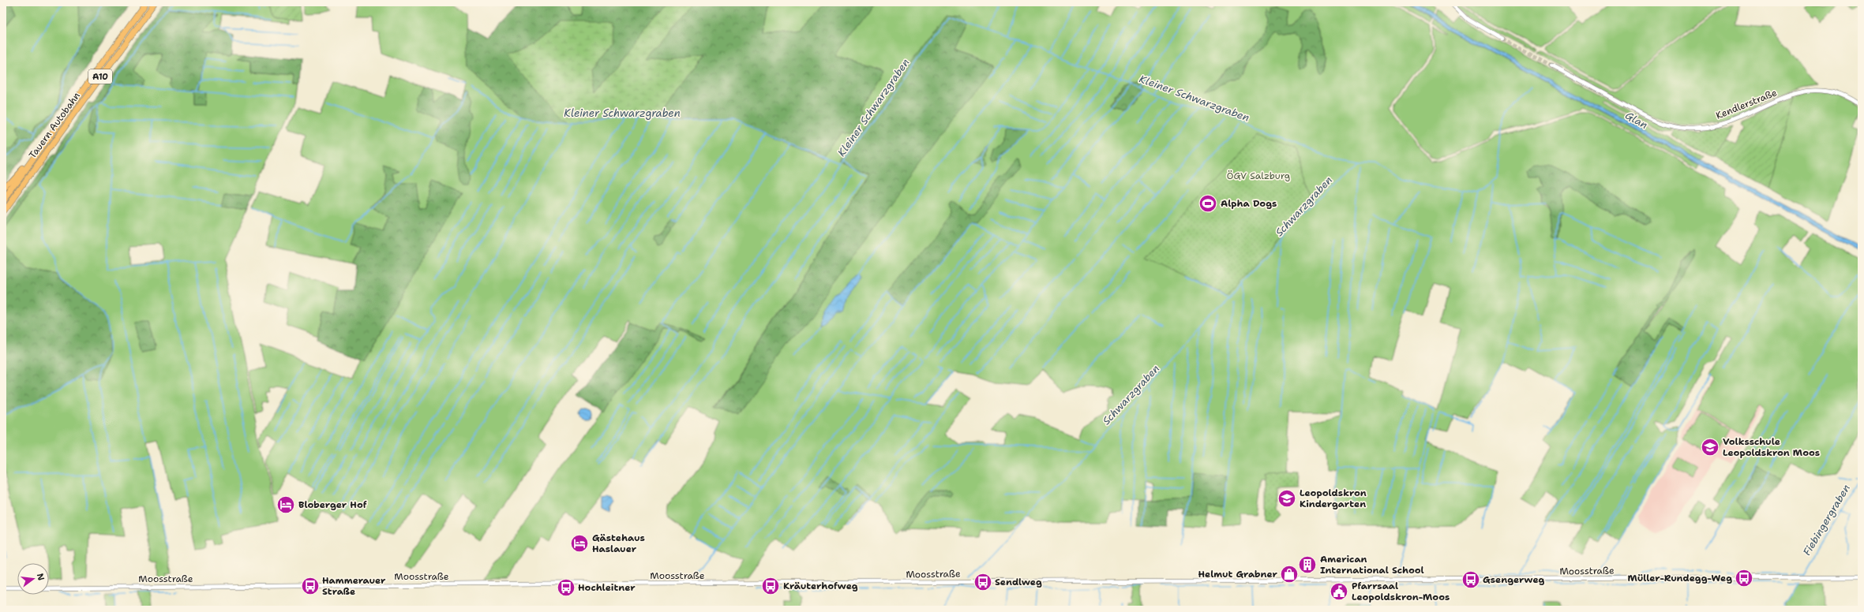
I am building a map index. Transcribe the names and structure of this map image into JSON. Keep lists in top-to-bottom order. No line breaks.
{"streets":{"highway":["A10","Tauern Autobahn"],"street":["Kendlerstraße","Moosstraße"]},"water":["Kleiner Schwarzgraben","Glan","Schwarzgraben","Fiebingergraben"],"parks":["ÖGV Salzburg"],"places":{"sports":["Alpha Dogs"],"school or university":["Volksschule Leopoldskron Moos","Leopoldskron Kindergarten"],"hotel":["Bloberger Hof","Gästehaus Haslauer"],"building":["American International School"],"shop":["Helmut Grabner"],"bus stop":["Müller-Rundegg-Weg","Gsengerweg","Sendlweg","Hammerauer Straße","Kräuterhofweg","Hochleitner"],"public building":["Pfarrsaal Leopoldskron-Moos"]},"north":"right"}
